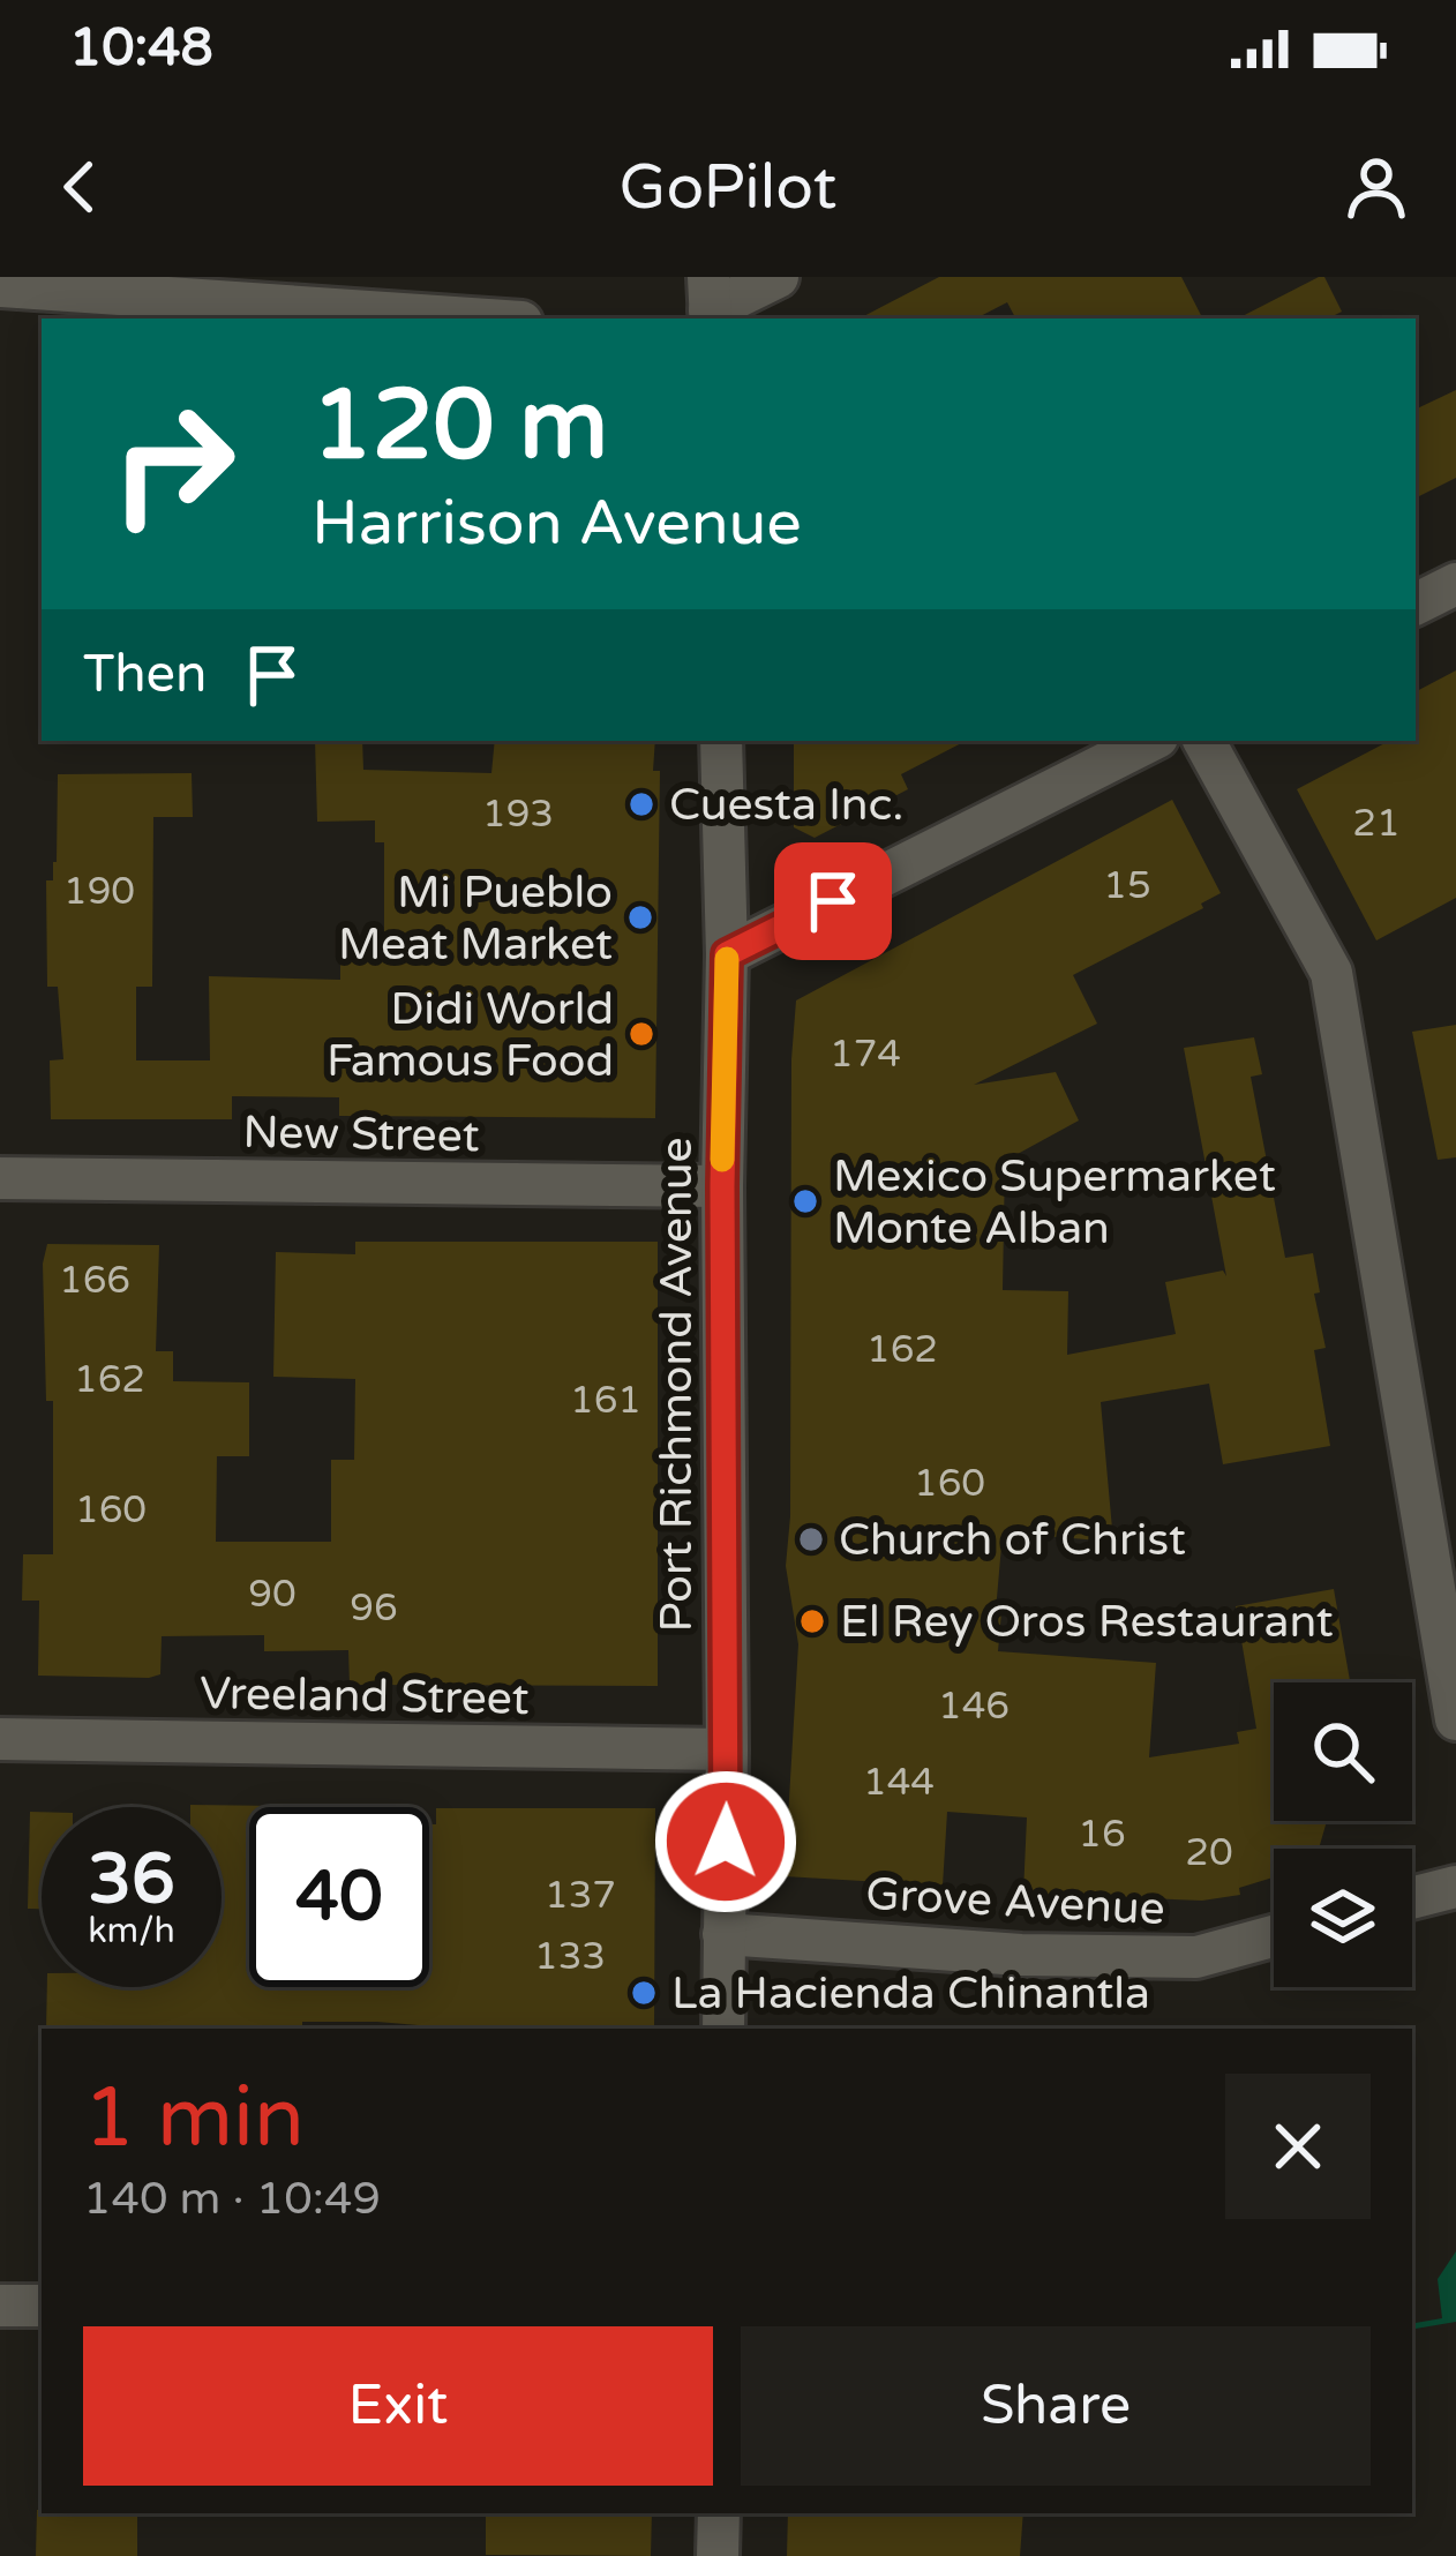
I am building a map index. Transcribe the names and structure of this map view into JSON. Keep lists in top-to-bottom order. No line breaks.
{"streets":{"street":["New Street","Port Richmond Avenue","Vreeland Street","Grove Avenue"]},"crossings":[["New Street","Port Richmond Avenue"],["Port Richmond Avenue","Vreeland Street"],["Port Richmond Avenue","Grove Avenue"]],"places":["Cuesta Inc.","Mi Pueblo Meat Market","Didi World Famous Food","Mexico Supermarket Monte Alban","Church of Christ","El Rey Oros Restaurant","La Hacienda Chinantla"],"house_numbers":["193","21","15","190","174","166","162","162","161","160","160","90","96","146","144","16","20","137","133"],"page":{"status":"10:48","header":"GoPilot","turn":["120 m","Harrison Avenue"],"then":"Then","speed":"36 km/h","limit":"40","heading":["1 min","140 m · 10:49"],"buttons":["Exit","Share"]}}
